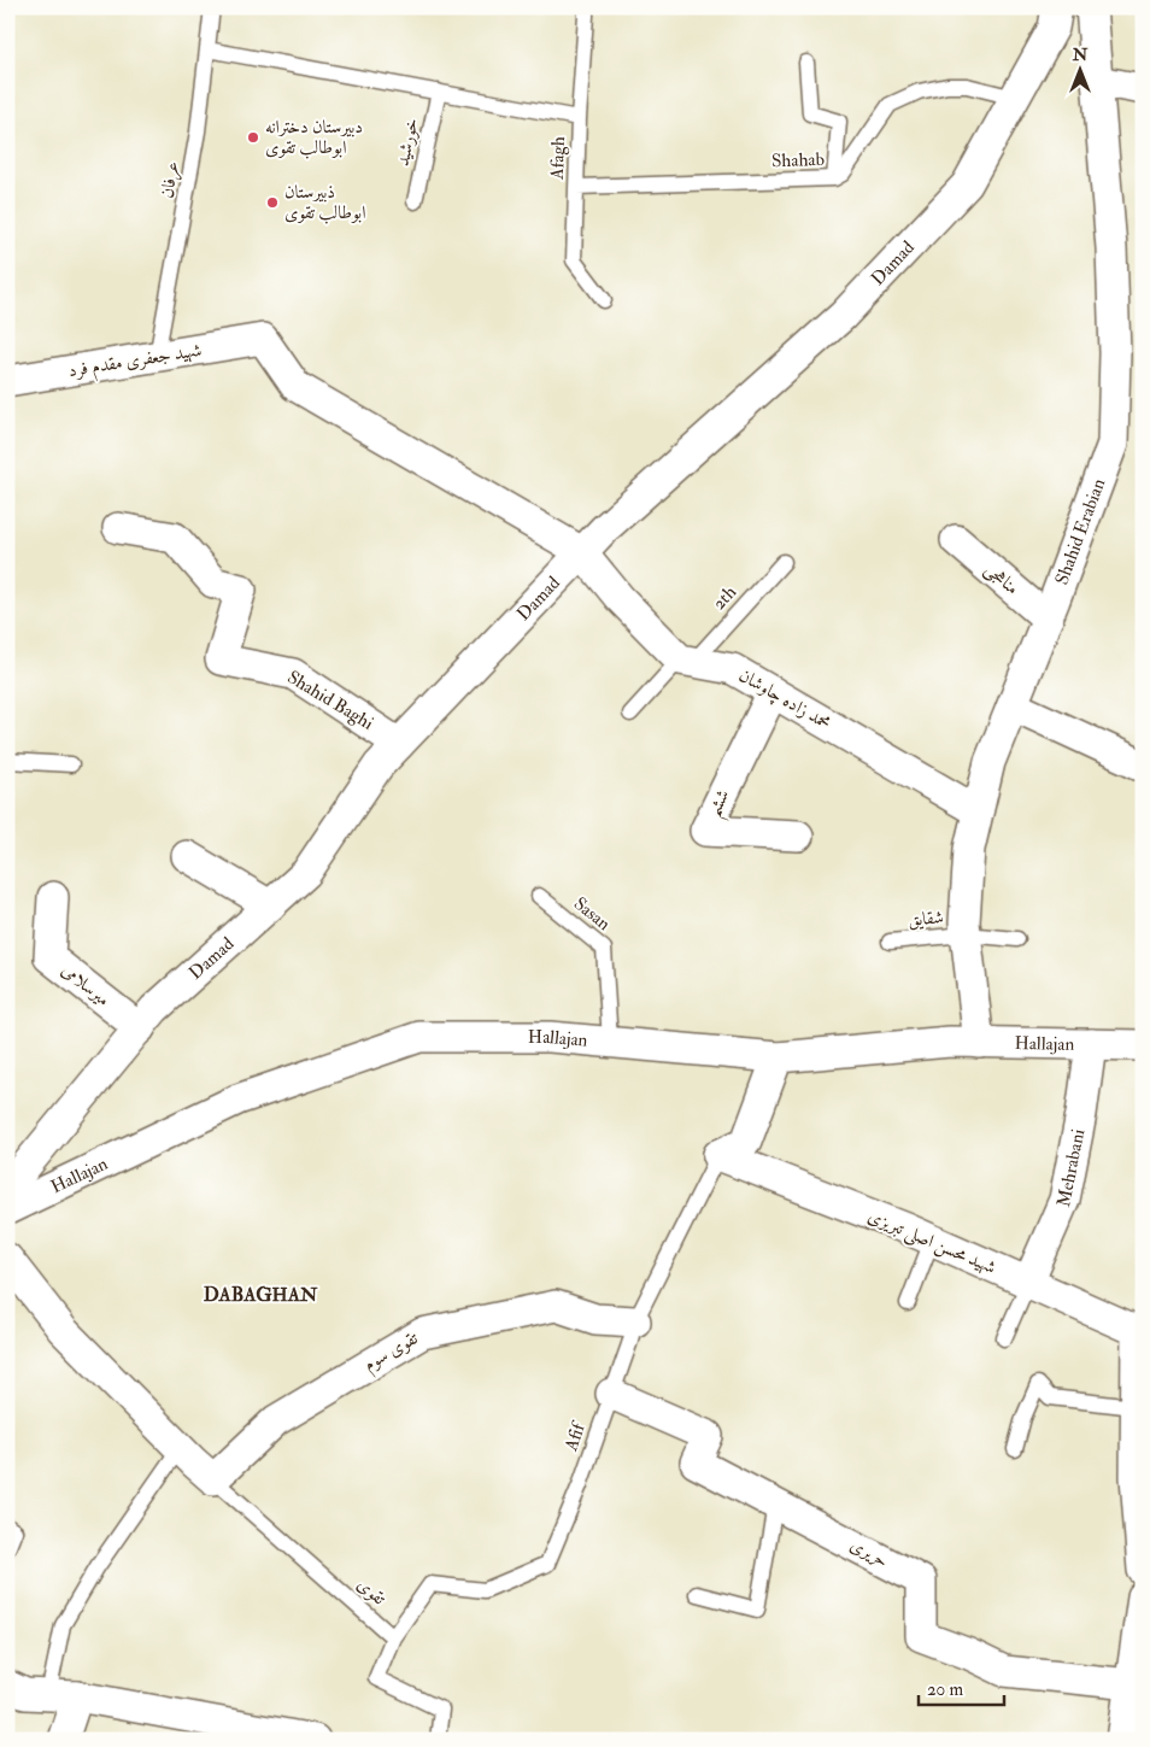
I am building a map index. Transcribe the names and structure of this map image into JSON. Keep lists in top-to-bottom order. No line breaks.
{"streets":{"street":["Damad","شهید جعفری مقدم فرد","Shahid Erabian","مناهجی","محمد زاده چاوشان","Shahid Baghi","ششم","میرسلامی","Hallajan","Mehrabani","شهید محسن اصلی تبریزی","تقوی سوم","حریری"],"lane":["خورشید","Afagh","Shahab","عرفان","2th","Sasan","شقایق","Afif","تقوی"]},"crossings":[["Afagh","Shahab"],["Shahab","Damad"],["عرفان","شهید جعفری مقدم فرد"],["Damad","شهید جعفری مقدم فرد"],["Damad","Shahid Baghi"],["Damad","میرسلامی"],["Shahid Erabian","مناهجی"],["Shahid Erabian","محمد زاده چاوشان"],["Shahid Erabian","شقایق"],["Shahid Erabian","Hallajan"],["2th","محمد زاده چاوشان"],["محمد زاده چاوشان","ششم"],["Sasan","Hallajan"],["Hallajan","Mehrabani"],["Mehrabani","شهید محسن اصلی تبریزی"],["شهید محسن اصلی تبریزی","Afif"],["تقوی سوم","Afif"],["تقوی سوم","تقوی"],["Afif","حریری"],["Afif","تقوی"]],"districts":["DABAGHAN"],"places":["دبیرستان دخترانه ابوطالب تقوی","ذبیرستان ابوطالب تقوی"],"scale_bar":"20 m","north":"top"}
